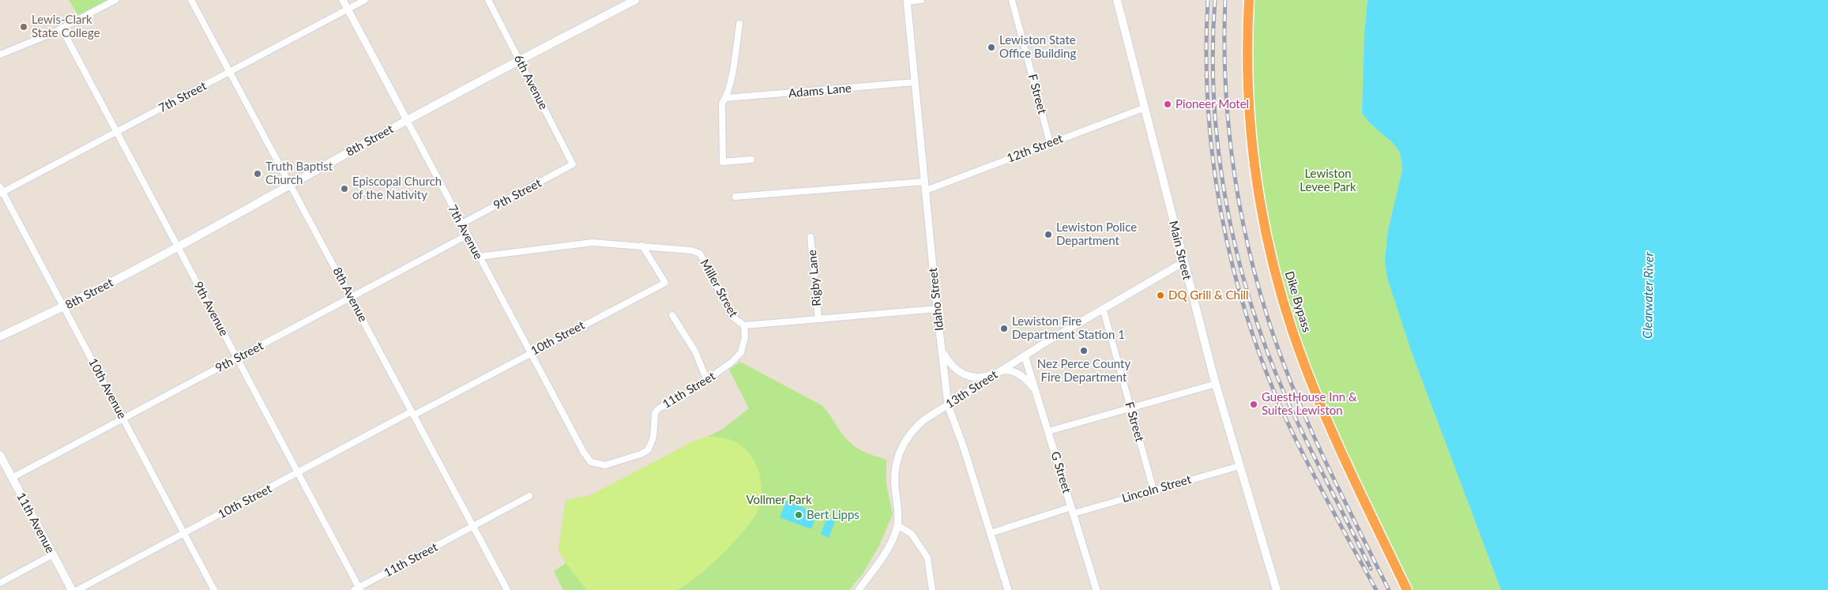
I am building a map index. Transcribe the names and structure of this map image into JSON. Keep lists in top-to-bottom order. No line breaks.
{"streets":{"highway":["Dike Bypass"],"main road":["8th Street","Main Street","11th Avenue"],"street":["6th Avenue","Adams Lane","F Street","7th Street","12th Street","9th Street","7th Avenue","Rigby Lane","Miller Street","8th Avenue","Idaho Street","9th Avenue","10th Street","10th Avenue","13th Street","11th Street","G Street","Lincoln Street"]},"crossings":[["6th Avenue","8th Street"],["6th Avenue","9th Street"],["Adams Lane","Idaho Street"],["F Street","12th Street"],["F Street","13th Street"],["F Street","Lincoln Street"],["7th Street","7th Avenue"],["7th Street","8th Avenue"],["7th Street","9th Avenue"],["7th Street","10th Avenue"],["8th Street","7th Avenue"],["8th Street","8th Avenue"],["8th Street","9th Avenue"],["8th Street","10th Avenue"],["12th Street","Main Street"],["12th Street","Idaho Street"],["9th Street","7th Avenue"],["9th Street","8th Avenue"],["9th Street","9th Avenue"],["9th Street","10th Avenue"],["9th Street","11th Avenue"],["7th Avenue","Miller Street"],["7th Avenue","10th Street"],["7th Avenue","11th Street"],["Main Street","13th Street"],["Main Street","Lincoln Street"],["Rigby Lane","Miller Street"],["Miller Street","Idaho Street"],["Miller Street","10th Street"],["Miller Street","11th Street"],["8th Avenue","10th Street"],["8th Avenue","11th Street"],["Idaho Street","13th Street"],["Idaho Street","Lincoln Street"],["9th Avenue","10th Street"],["9th Avenue","11th Street"],["10th Street","10th Avenue"],["13th Street","G Street"],["G Street","Lincoln Street"]],"water":["Clearwater River"],"parks":["Lewiston Levee Park","Vollmer Park"],"places":["Lewis-Clark State College","Lewiston State Office Building","Pioneer Motel","Truth Baptist Church","Episcopal Church of the Nativity","Lewiston Police Department","DQ Grill & Chill","Lewiston Fire Department Station 1","Nez Perce County Fire Department","GuestHouse Inn & Suites Lewiston","Bert Lipps"]}
